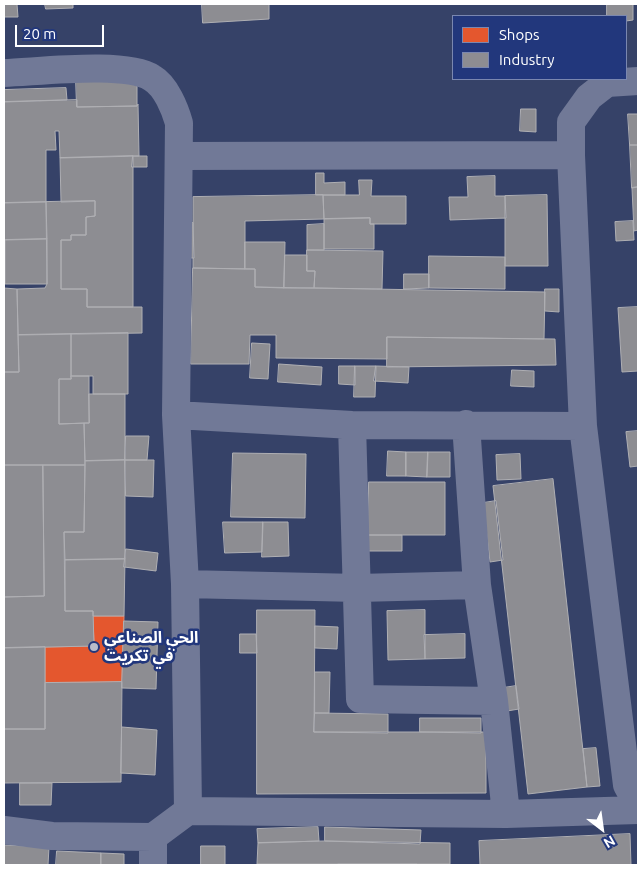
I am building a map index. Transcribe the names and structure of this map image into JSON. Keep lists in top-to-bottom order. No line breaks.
{"places":["الحي الصناعي في تكريت"],"legend":["Shops","Industry"],"scale_bar":"20 m","north":"bottom right"}
